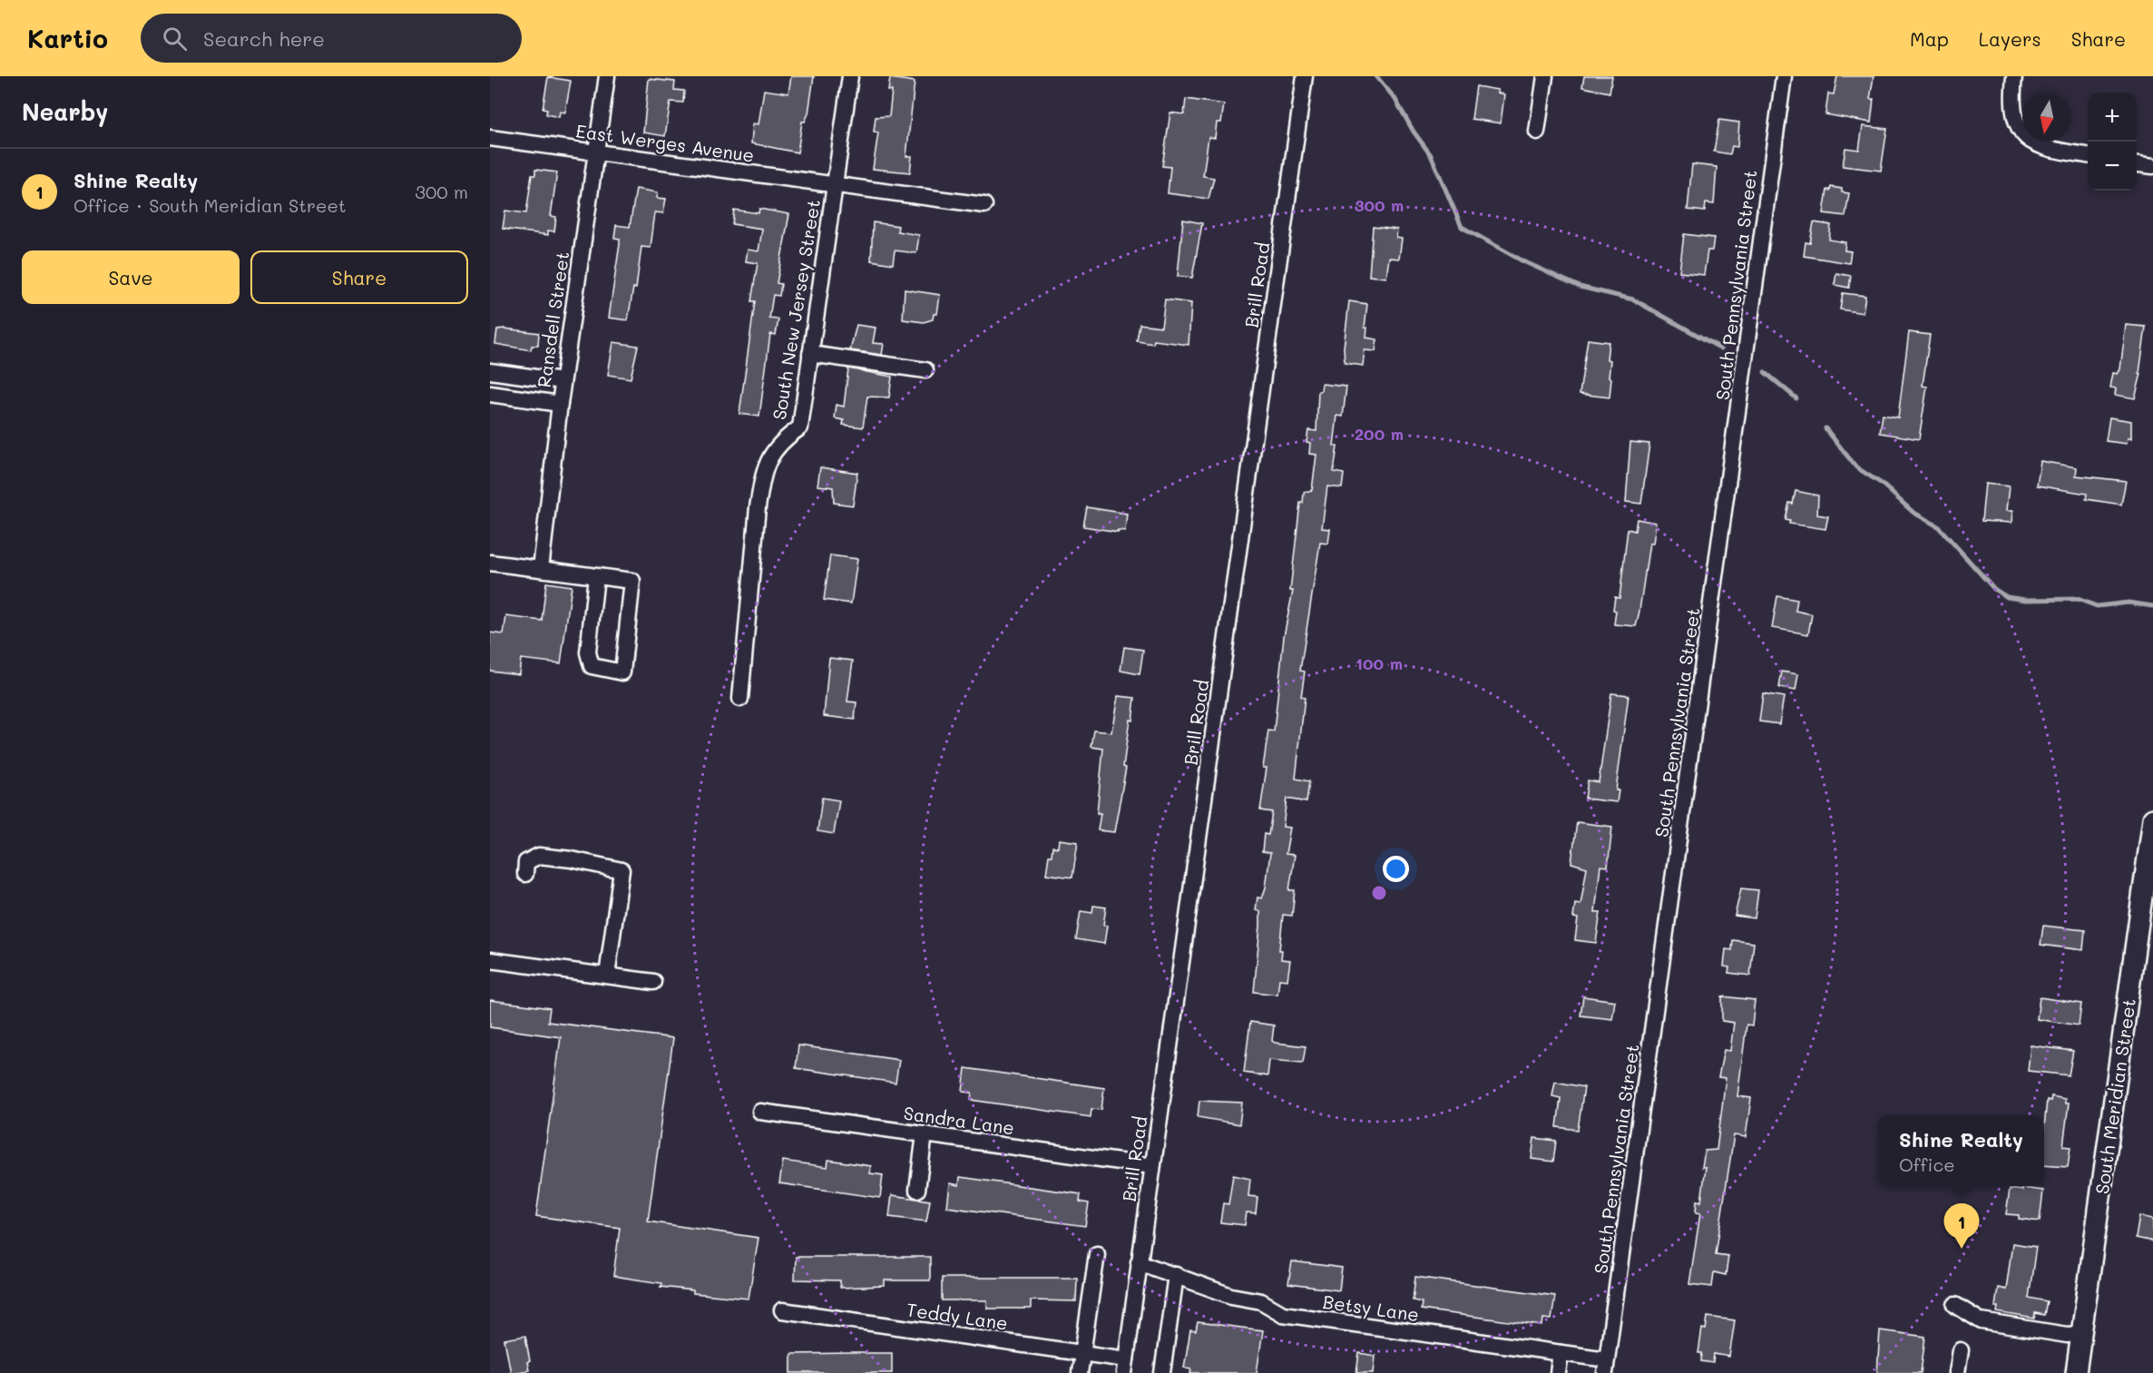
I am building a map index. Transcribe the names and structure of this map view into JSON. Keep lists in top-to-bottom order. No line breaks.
{"streets":{"main road":["South Meridian Street"],"street":["East Werges Avenue","Brill Road","South Pennsylvania Street","South New Jersey Street","Ransdell Street","Sandra Lane","Betsy Lane","Teddy Lane"]},"crossings":[["East Werges Avenue","South New Jersey Street"],["East Werges Avenue","Ransdell Street"],["Brill Road","Sandra Lane"],["Brill Road","Betsy Lane"],["Brill Road","Teddy Lane"],["South Pennsylvania Street","Betsy Lane"]],"north":"bottom","page":{"header":"Kartio","search":"Search here","nav":["Map","Layers","Share"],"heading":"Nearby","map_buttons":["+","−"],"list":[{"mark":"1","name":"Shine Realty","note":"Office · South Meridian Street","value":"300 m"}],"buttons":["Save","Share"],"popup":["Shine Realty","Office"],"pins":"1"},"rings":["300 m","200 m","100 m"]}
